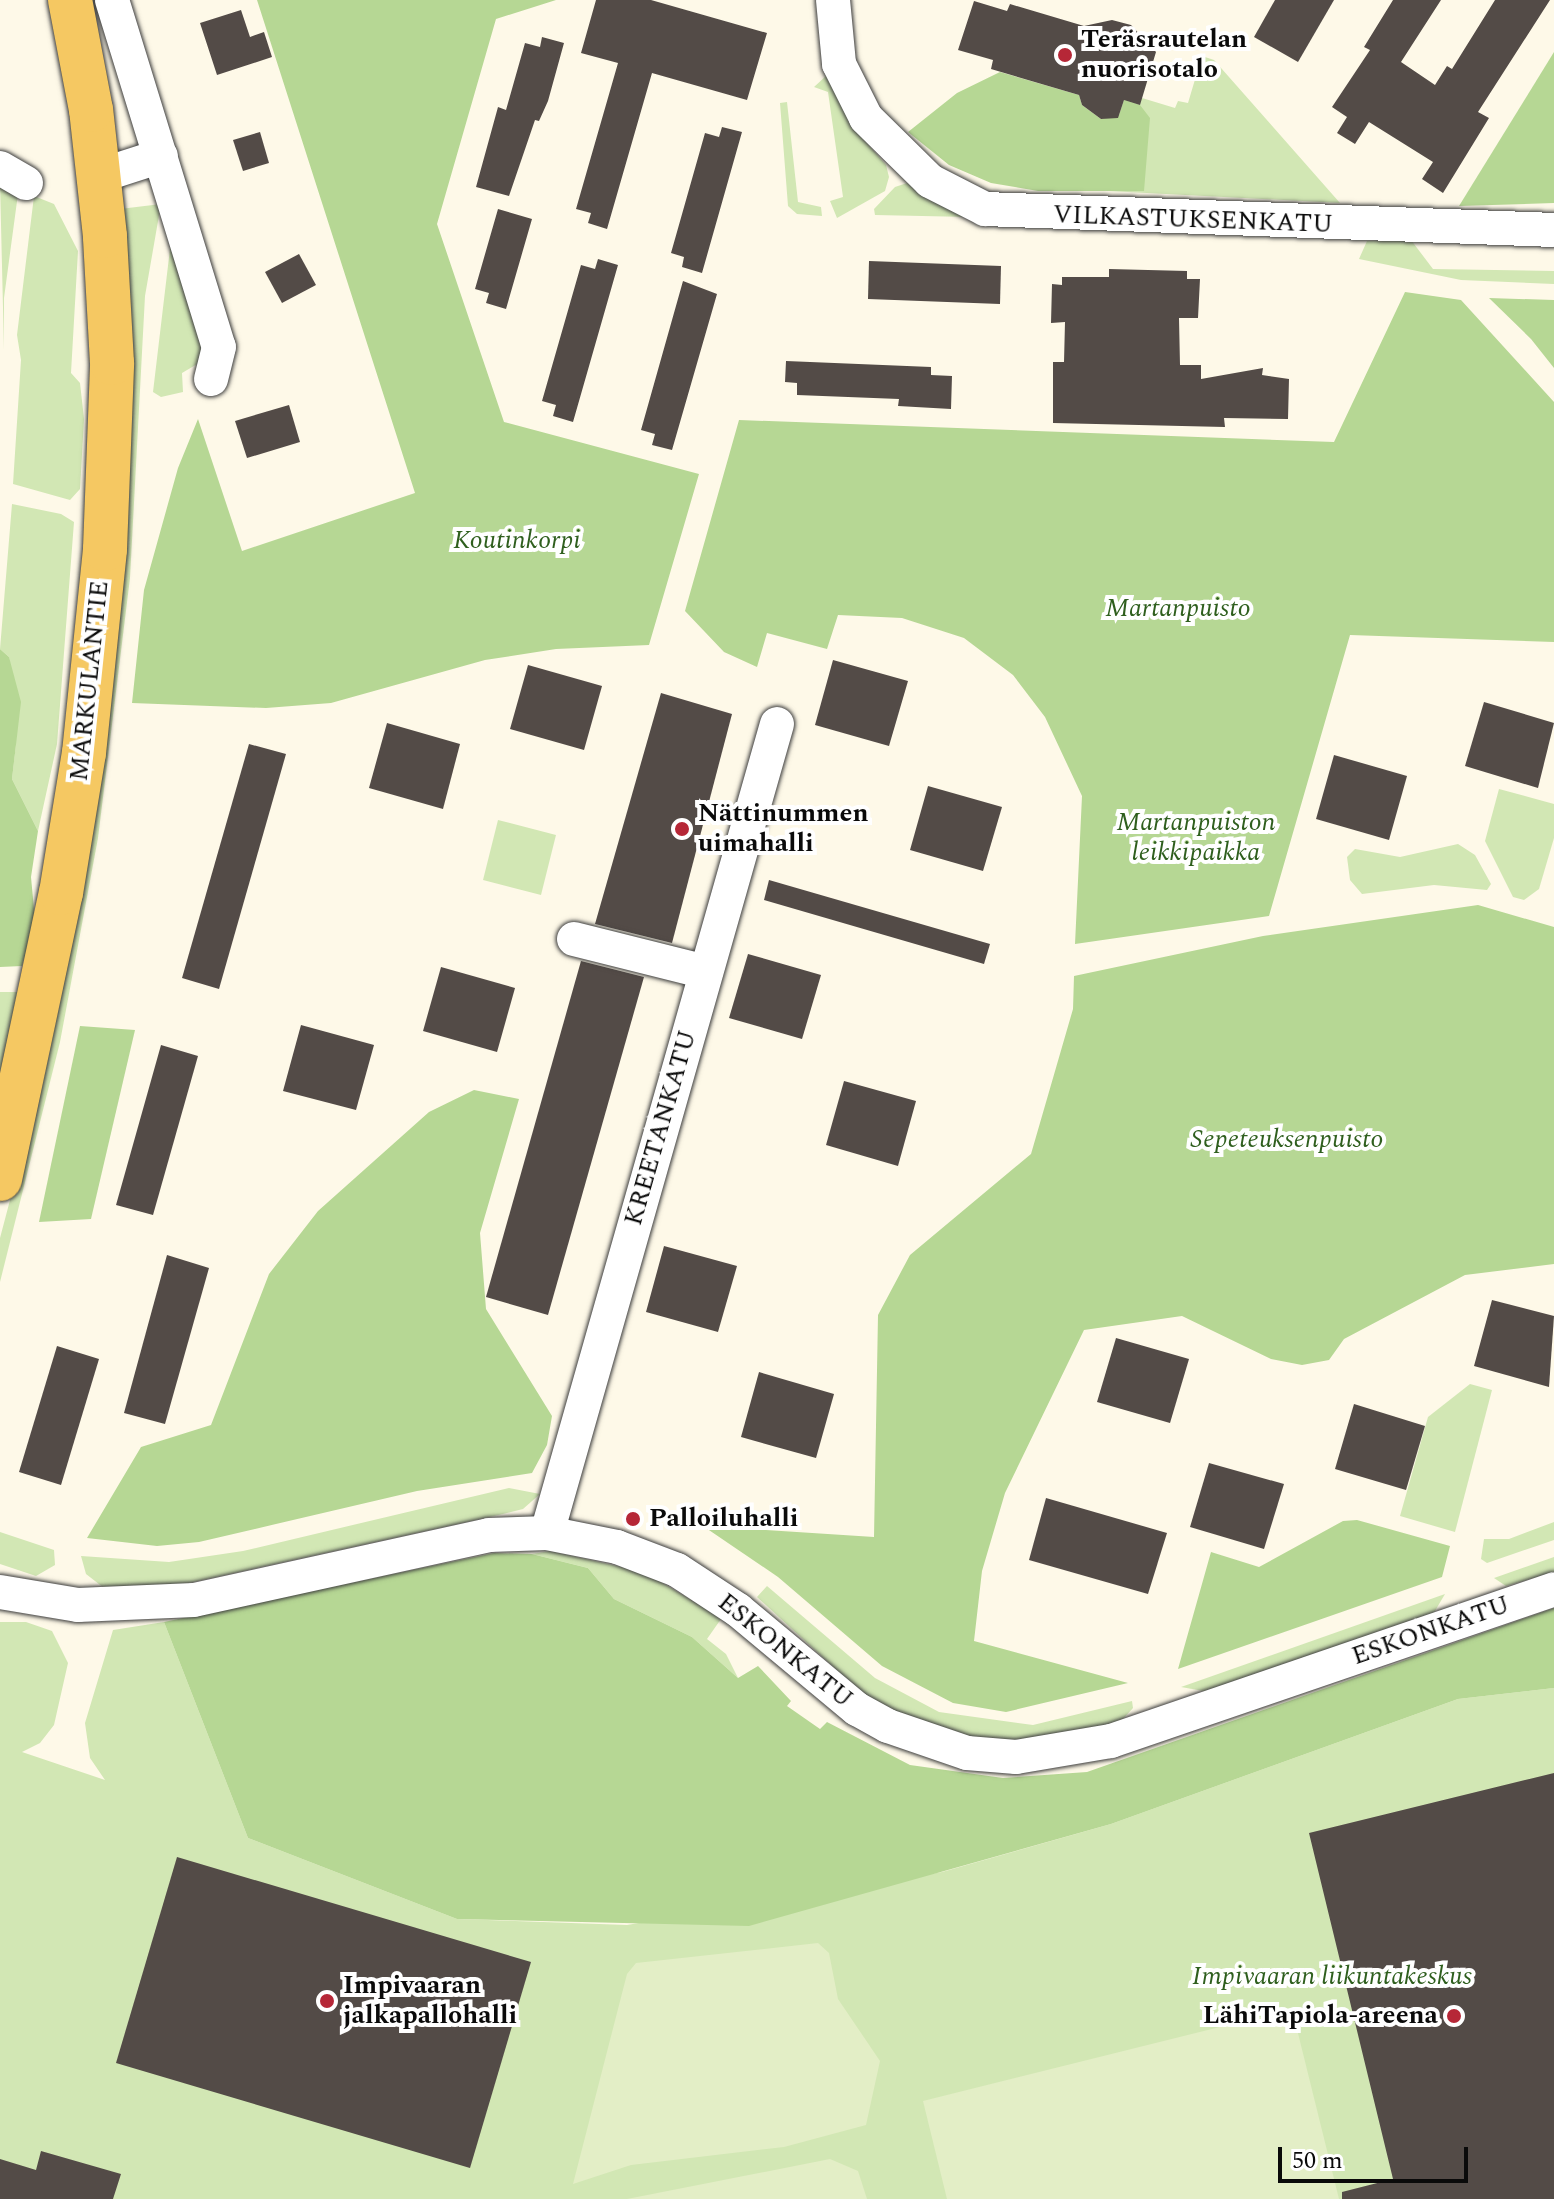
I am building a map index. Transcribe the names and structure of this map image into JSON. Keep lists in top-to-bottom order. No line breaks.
{"streets":{"main road":["MARKULANTIE"],"street":["VILKASTUKSENKATU","KREETANKATU","ESKONKATU"]},"crossings":[["KREETANKATU","ESKONKATU"]],"parks":["Koutinkorpi","Martanpuisto","Martanpuiston leikkipaikka","Sepeteuksenpuisto","Impivaaran liikuntakeskus"],"places":["Teräsrautelan nuorisotalo","Nättinummen uimahalli","Palloiluhalli","Impivaaran jalkapallohalli","LähiTapiola-areena"],"scale_bar":"50 m"}
